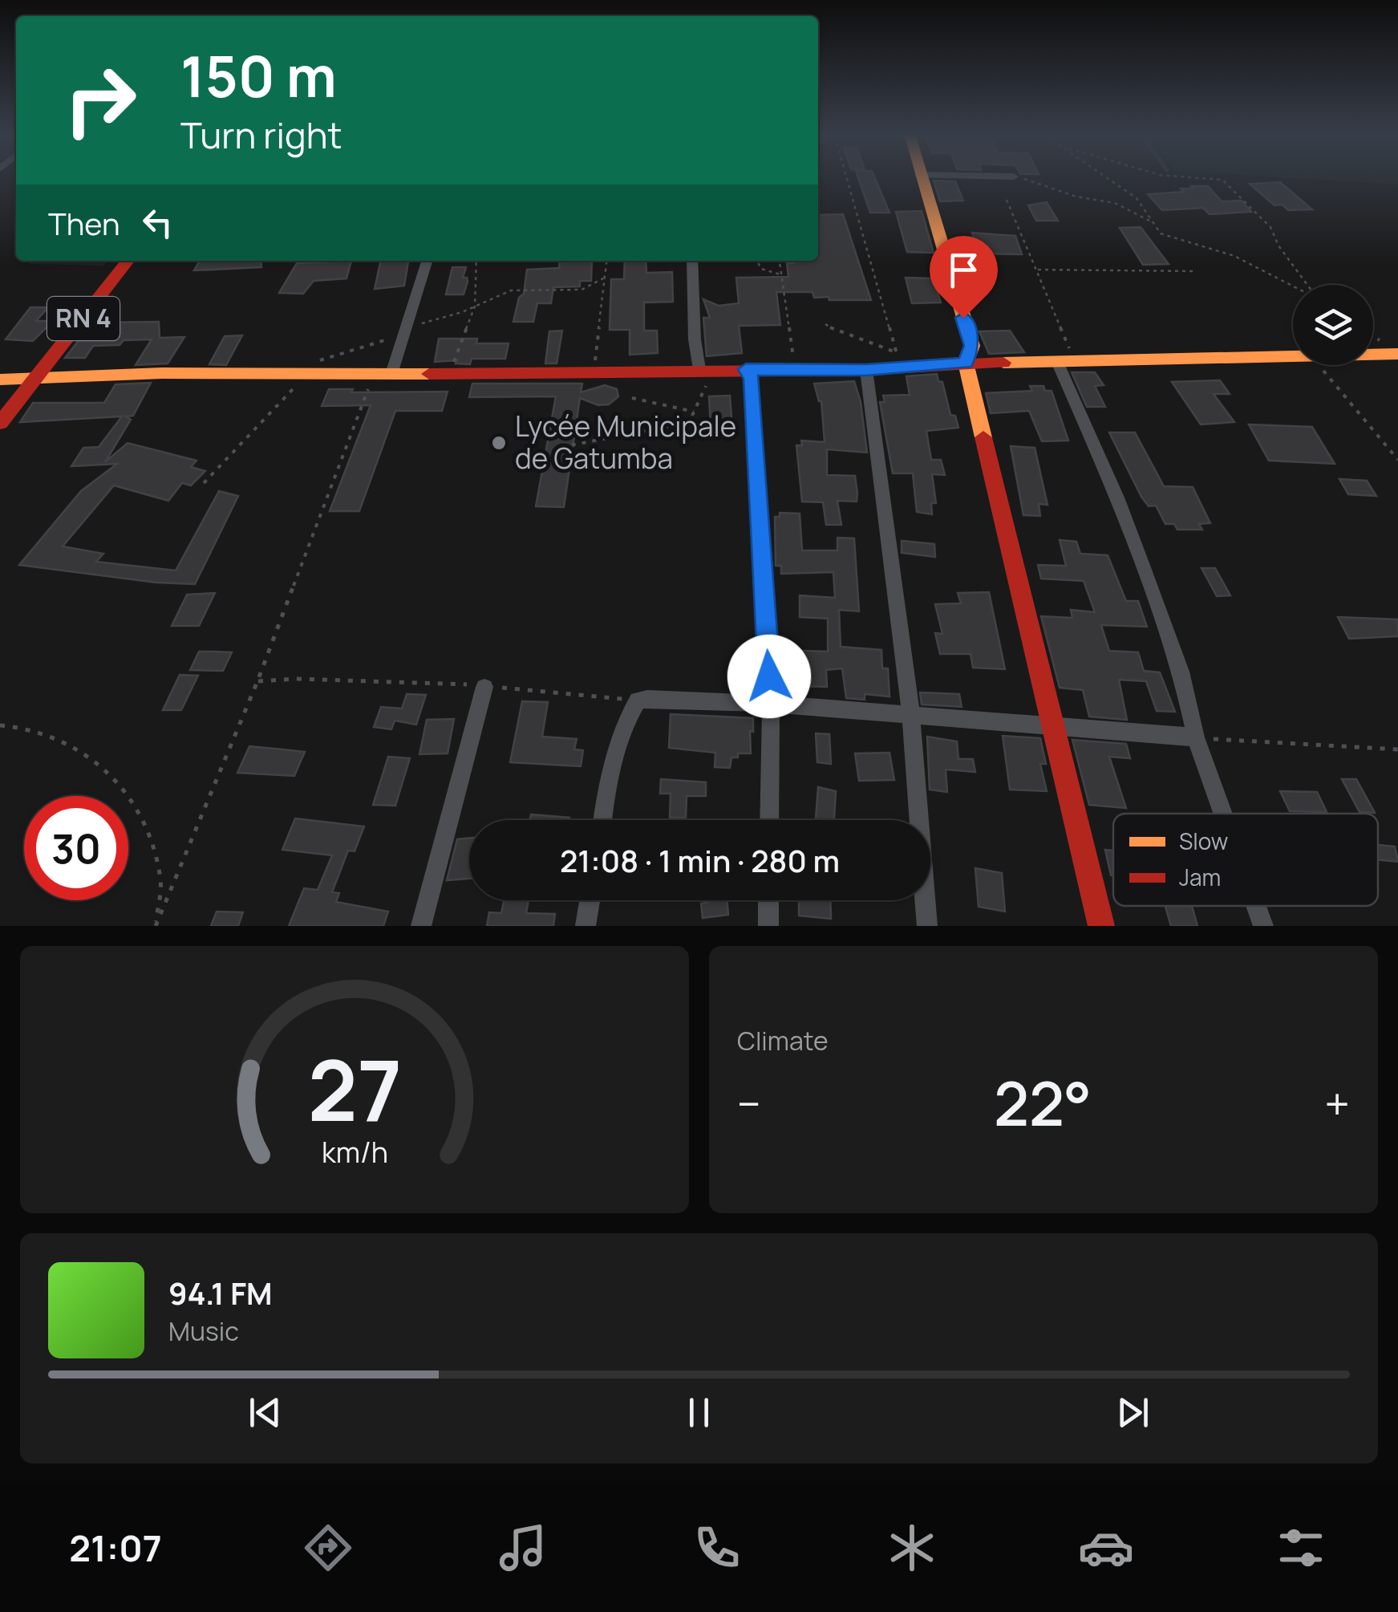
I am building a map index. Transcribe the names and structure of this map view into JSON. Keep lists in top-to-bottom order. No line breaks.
{"streets":{"street":["RN 4"]},"places":["Lycée Municipale de Gatumba"],"legend":["Slow","Jam"],"page":{"turn":["150 m","Turn right"],"then":"Then","limit":"30","trip":"21:08 · 1 min · 280 m","tile":"Climate","heat":["−","22°","+"],"song":["94.1 FM","Music"],"tabs":"21:07","gauge":["27","km/h"]}}
